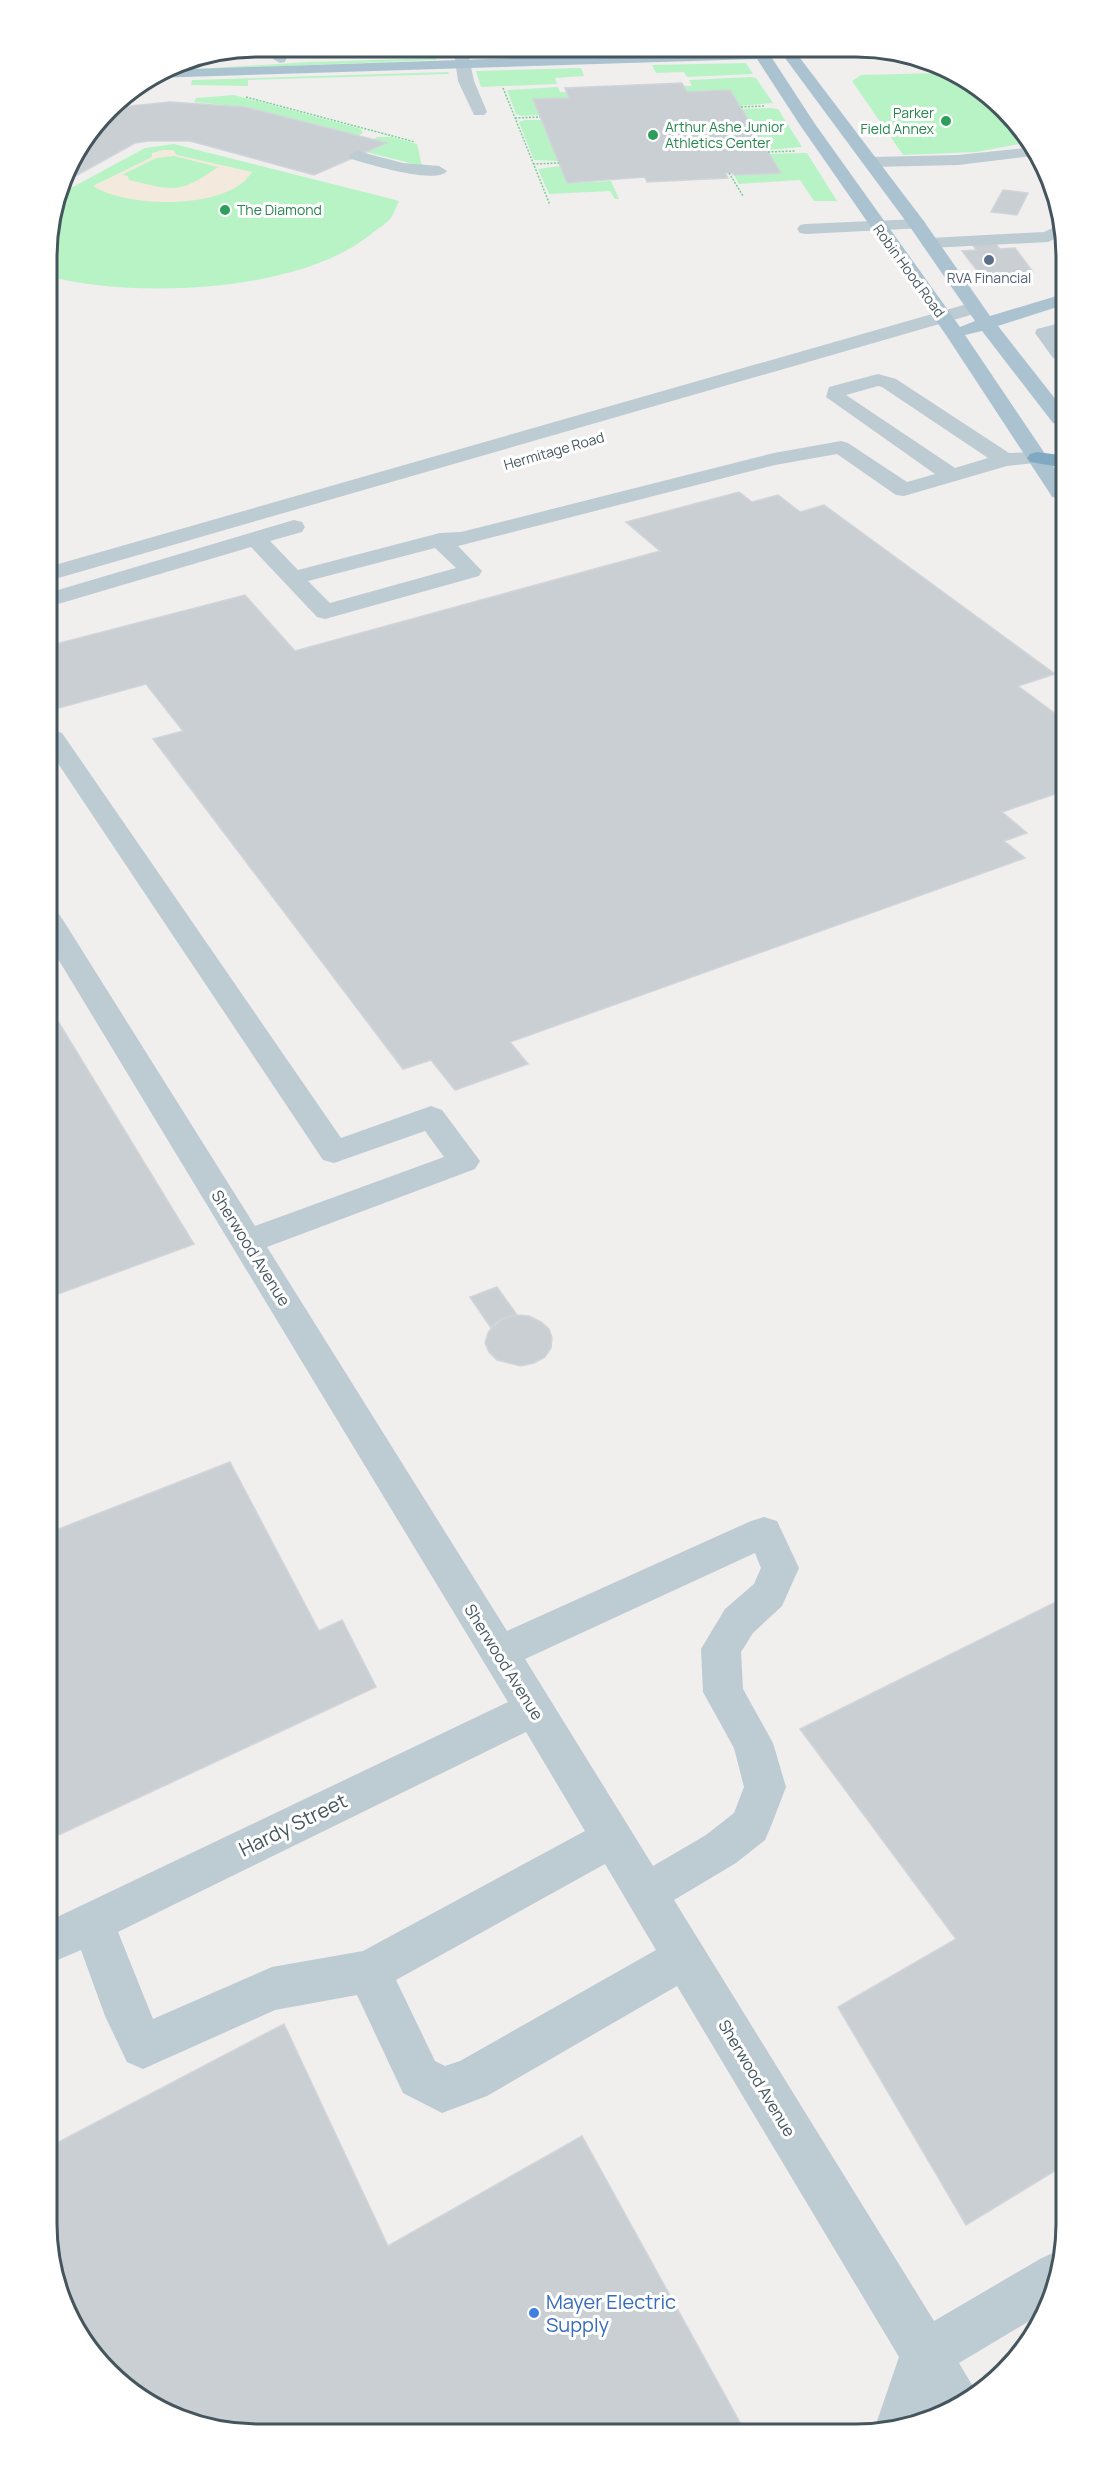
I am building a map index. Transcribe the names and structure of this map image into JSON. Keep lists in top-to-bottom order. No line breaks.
{"streets":{"main road":["Robin Hood Road","Hermitage Road"],"street":["Sherwood Avenue","Hardy Street"]},"crossings":[["Robin Hood Road","Hermitage Road"],["Sherwood Avenue","Hardy Street"]],"places":["Parker Field Annex","Arthur Ashe Junior Athletics Center","The Diamond","RVA Financial","Mayer Electric Supply"]}
